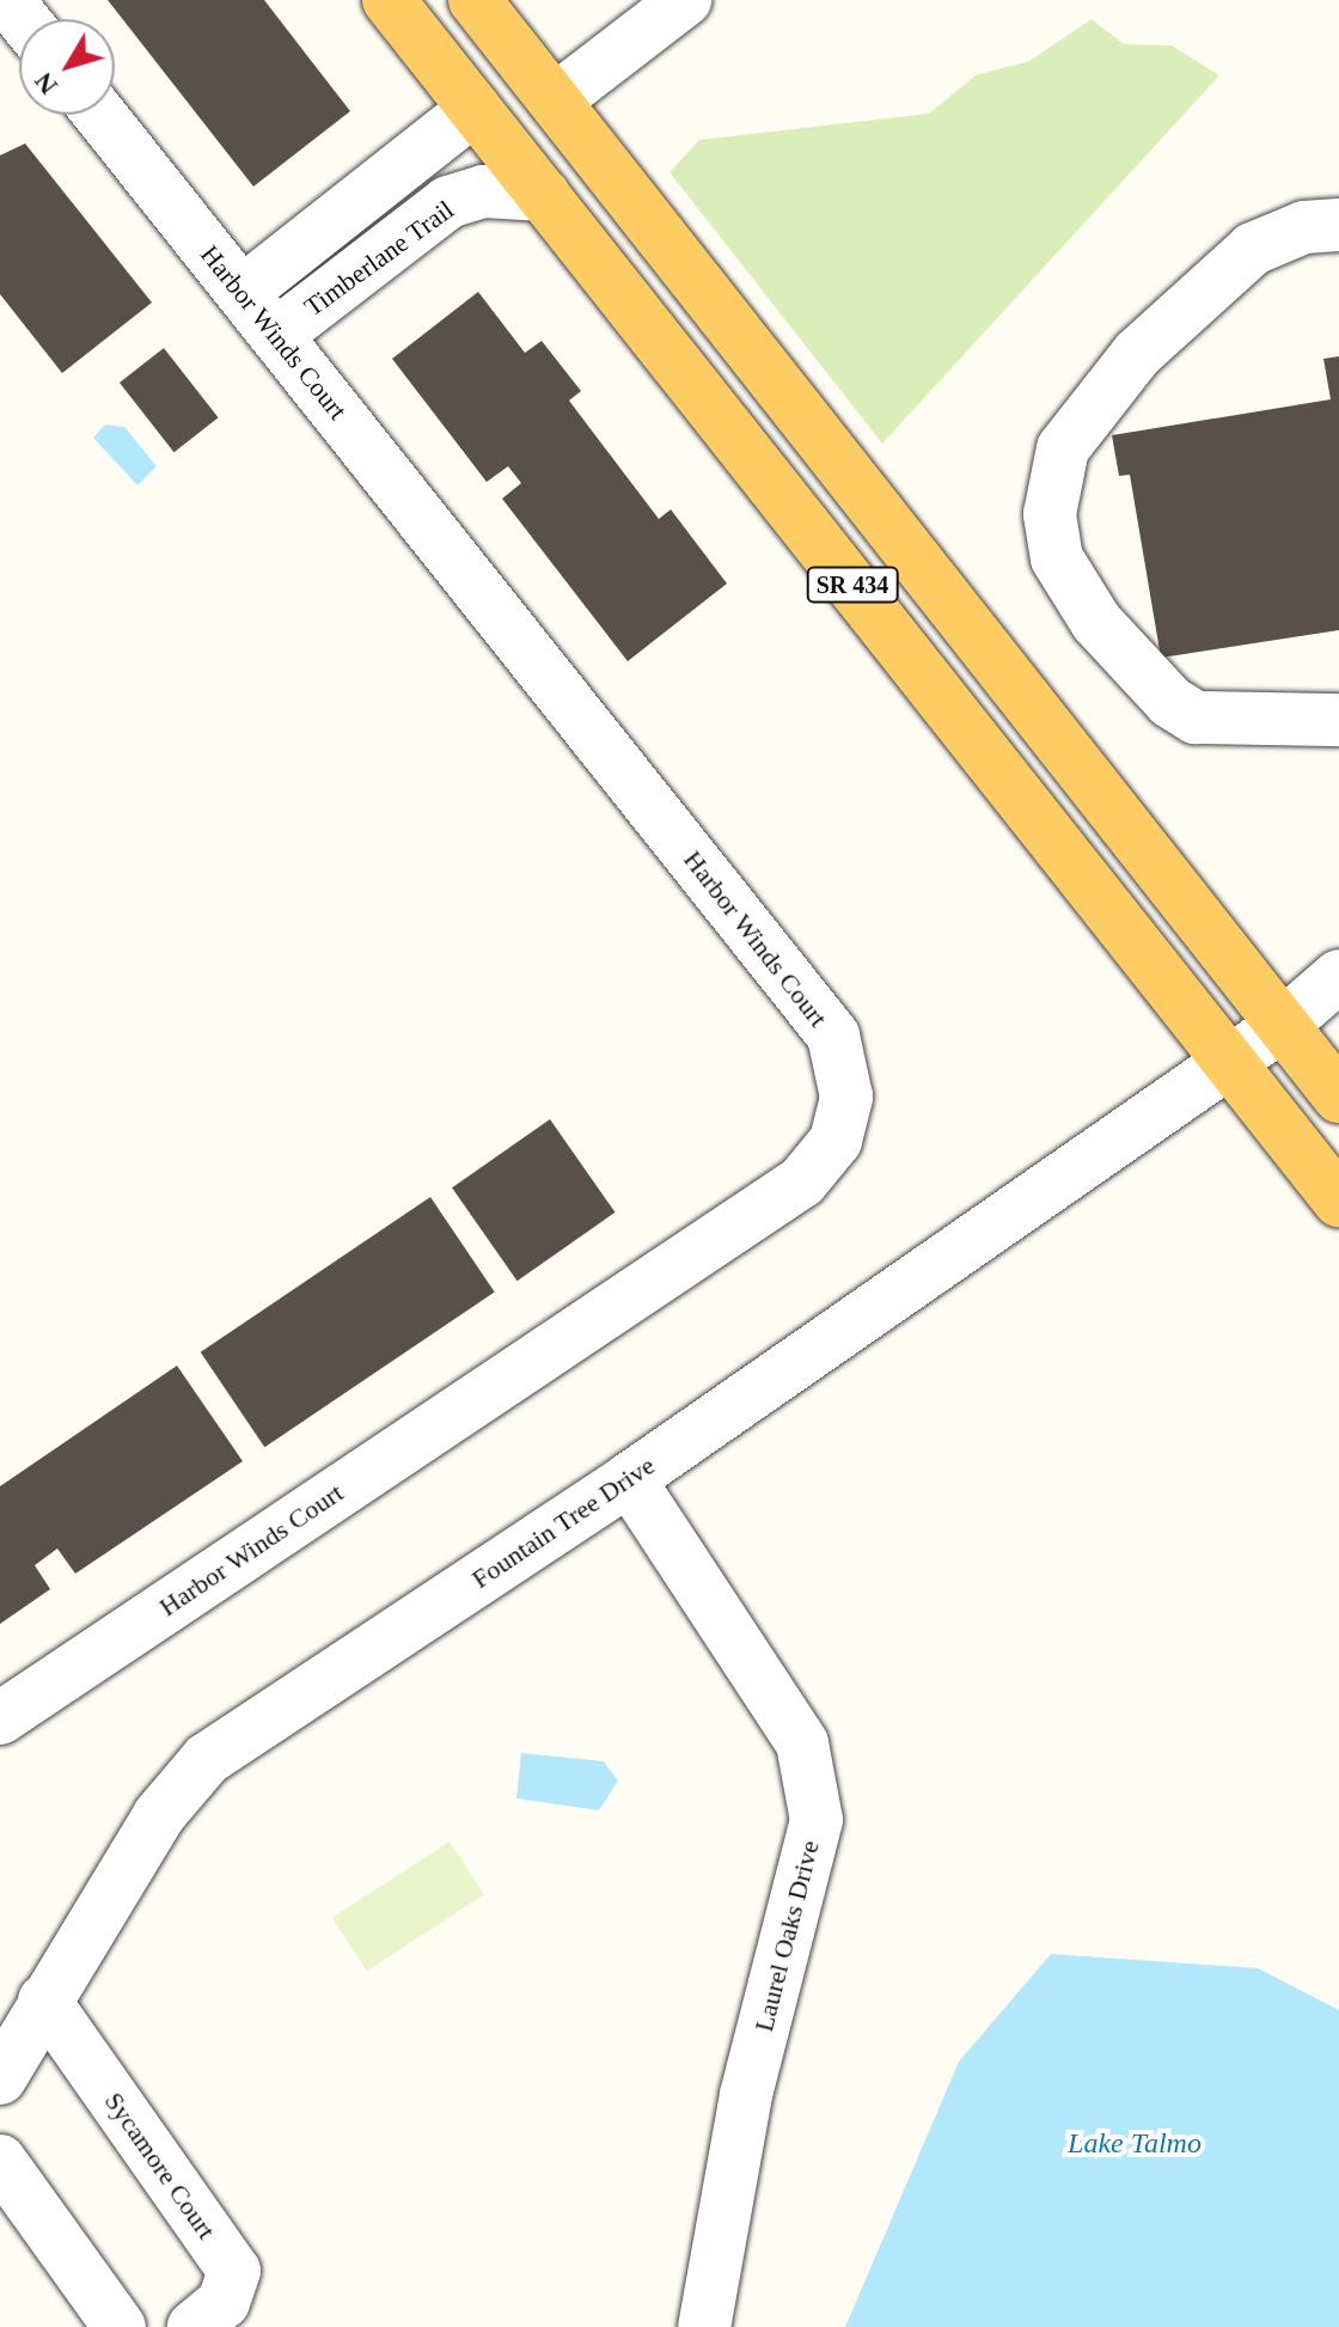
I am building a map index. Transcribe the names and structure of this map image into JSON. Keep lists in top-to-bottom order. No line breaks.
{"streets":{"main road":["SR 434"],"street":["Timberlane Trail","Harbor Winds Court","Fountain Tree Drive","Laurel Oaks Drive","Sycamore Court"]},"crossings":[["Timberlane Trail","Harbor Winds Court"],["Timberlane Trail","SR 434"],["SR 434","Fountain Tree Drive"],["Fountain Tree Drive","Laurel Oaks Drive"],["Fountain Tree Drive","Sycamore Court"]],"water":["Lake Talmo"],"north":"bottom left"}
